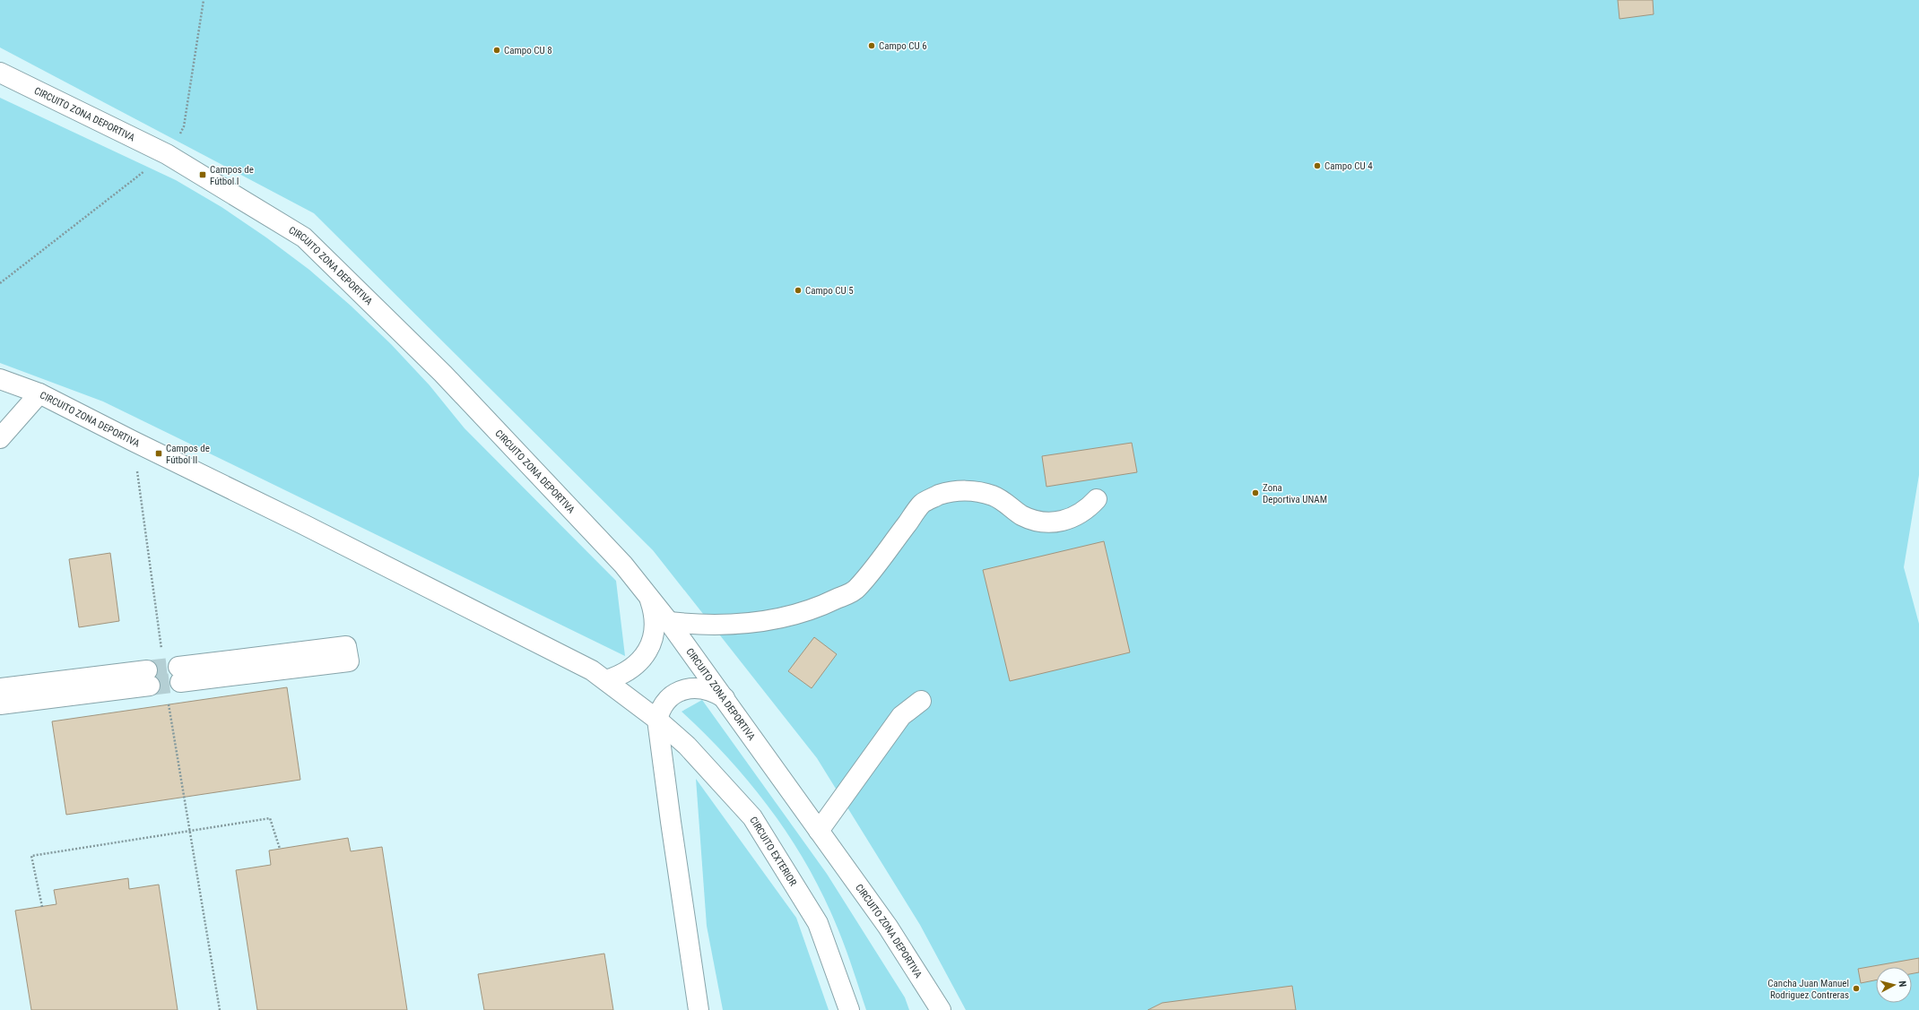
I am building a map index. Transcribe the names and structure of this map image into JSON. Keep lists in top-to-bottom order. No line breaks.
{"streets":{"street":["CIRCUITO ZONA DEPORTIVA","CIRCUITO EXTERIOR"]},"crossings":[["CIRCUITO ZONA DEPORTIVA","CIRCUITO EXTERIOR"]],"places":{"other":["Campo CU 6","Campo CU 8","Campo CU 4","Campo CU 5","Zona Deportiva UNAM","Cancha Juan Manuel Rodriguez Contreras"],"transit":["Campos de Fútbol I","Campos de Fútbol II"]},"north":"right"}
